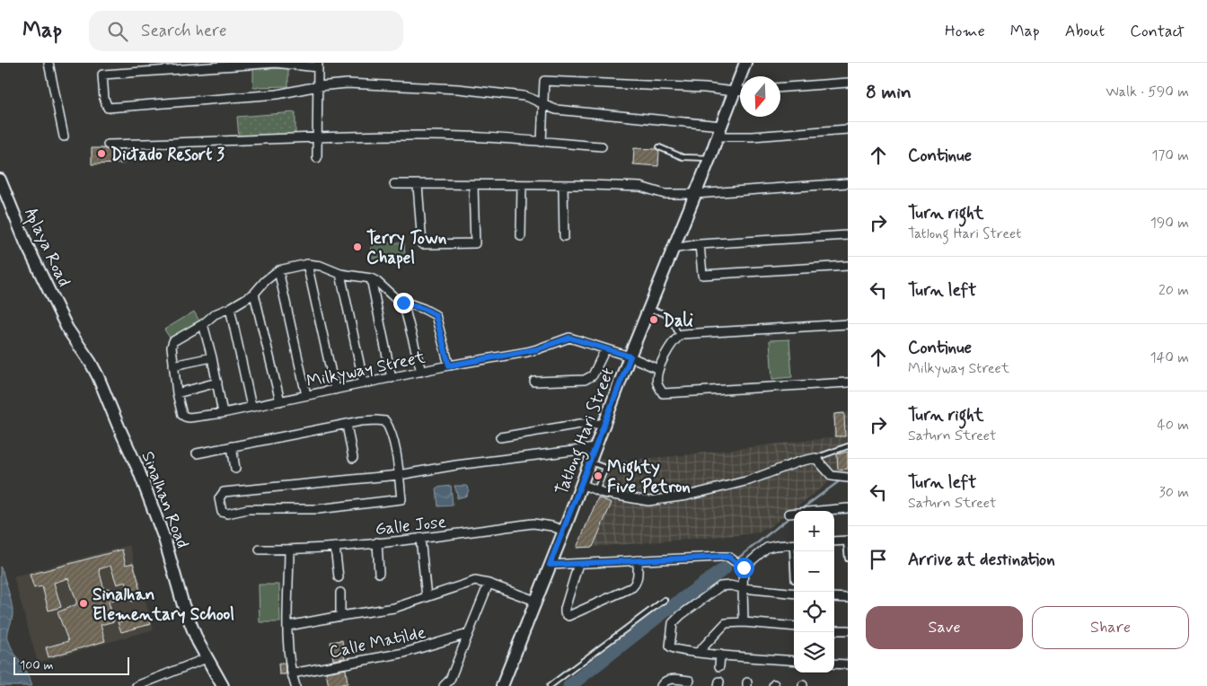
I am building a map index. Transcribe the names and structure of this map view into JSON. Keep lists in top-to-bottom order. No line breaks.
{"streets":{"street":["Aplaya Road","Milkyway Street","Tatlong Hari Street","Sinalhan Road","Galle Jose","Calle Matilde"]},"crossings":[["Aplaya Road","Sinalhan Road"],["Milkyway Street","Tatlong Hari Street"],["Tatlong Hari Street","Galle Jose"]],"places":["Dictado Resort 3","Terry Town Chapel","Dali","Mighty Five Petron","Sinalhan Elementary School"],"scale_bar":"100 m","north":"bottom","page":{"header":"Map","search":"Search here","nav":["Home","Map","About","Contact"],"heading":["8 min","Walk · 590 m"],"list":[["Continue","170 m"],["Turn right","Tatlong Hari Street","190 m"],["Turn left","20 m"],["Continue","Milkyway Street","140 m"],["Turn right","Saturn Street","40 m"],["Turn left","Saturn Street","30 m"],"Arrive at destination"],"map_buttons":["+","−"],"buttons":["Save","Share"],"scale":"100 m"}}
